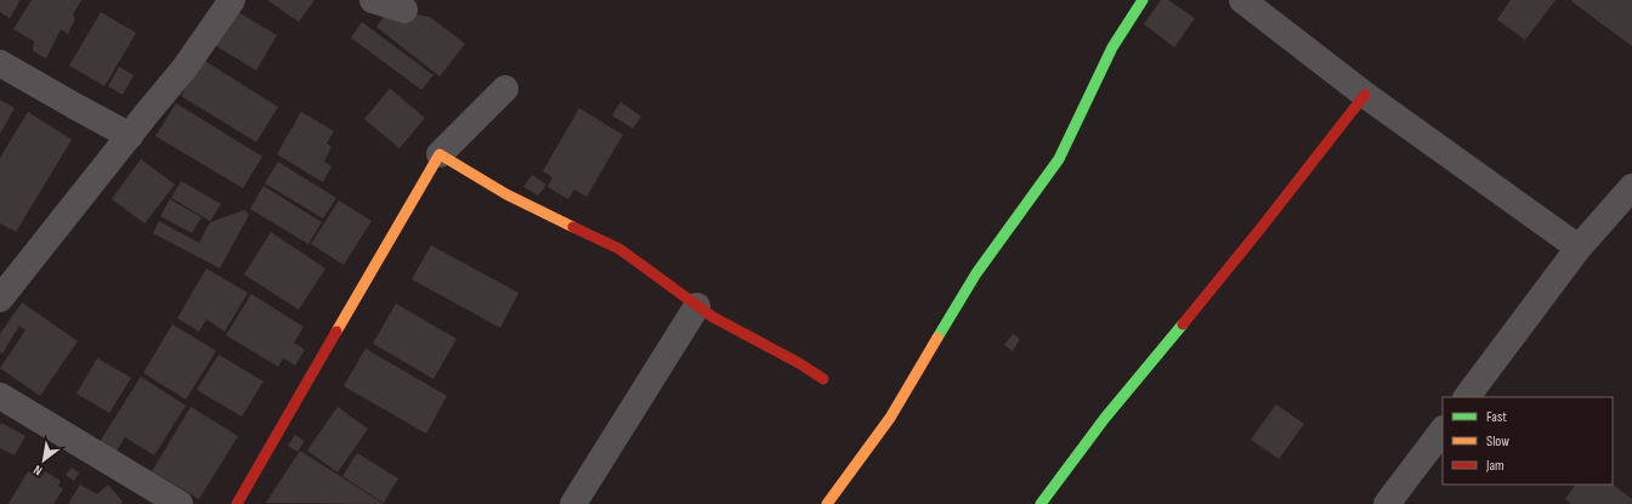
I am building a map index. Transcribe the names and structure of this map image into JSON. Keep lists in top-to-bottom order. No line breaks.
{"legend":["Fast","Slow","Jam"],"north":"bottom left"}
